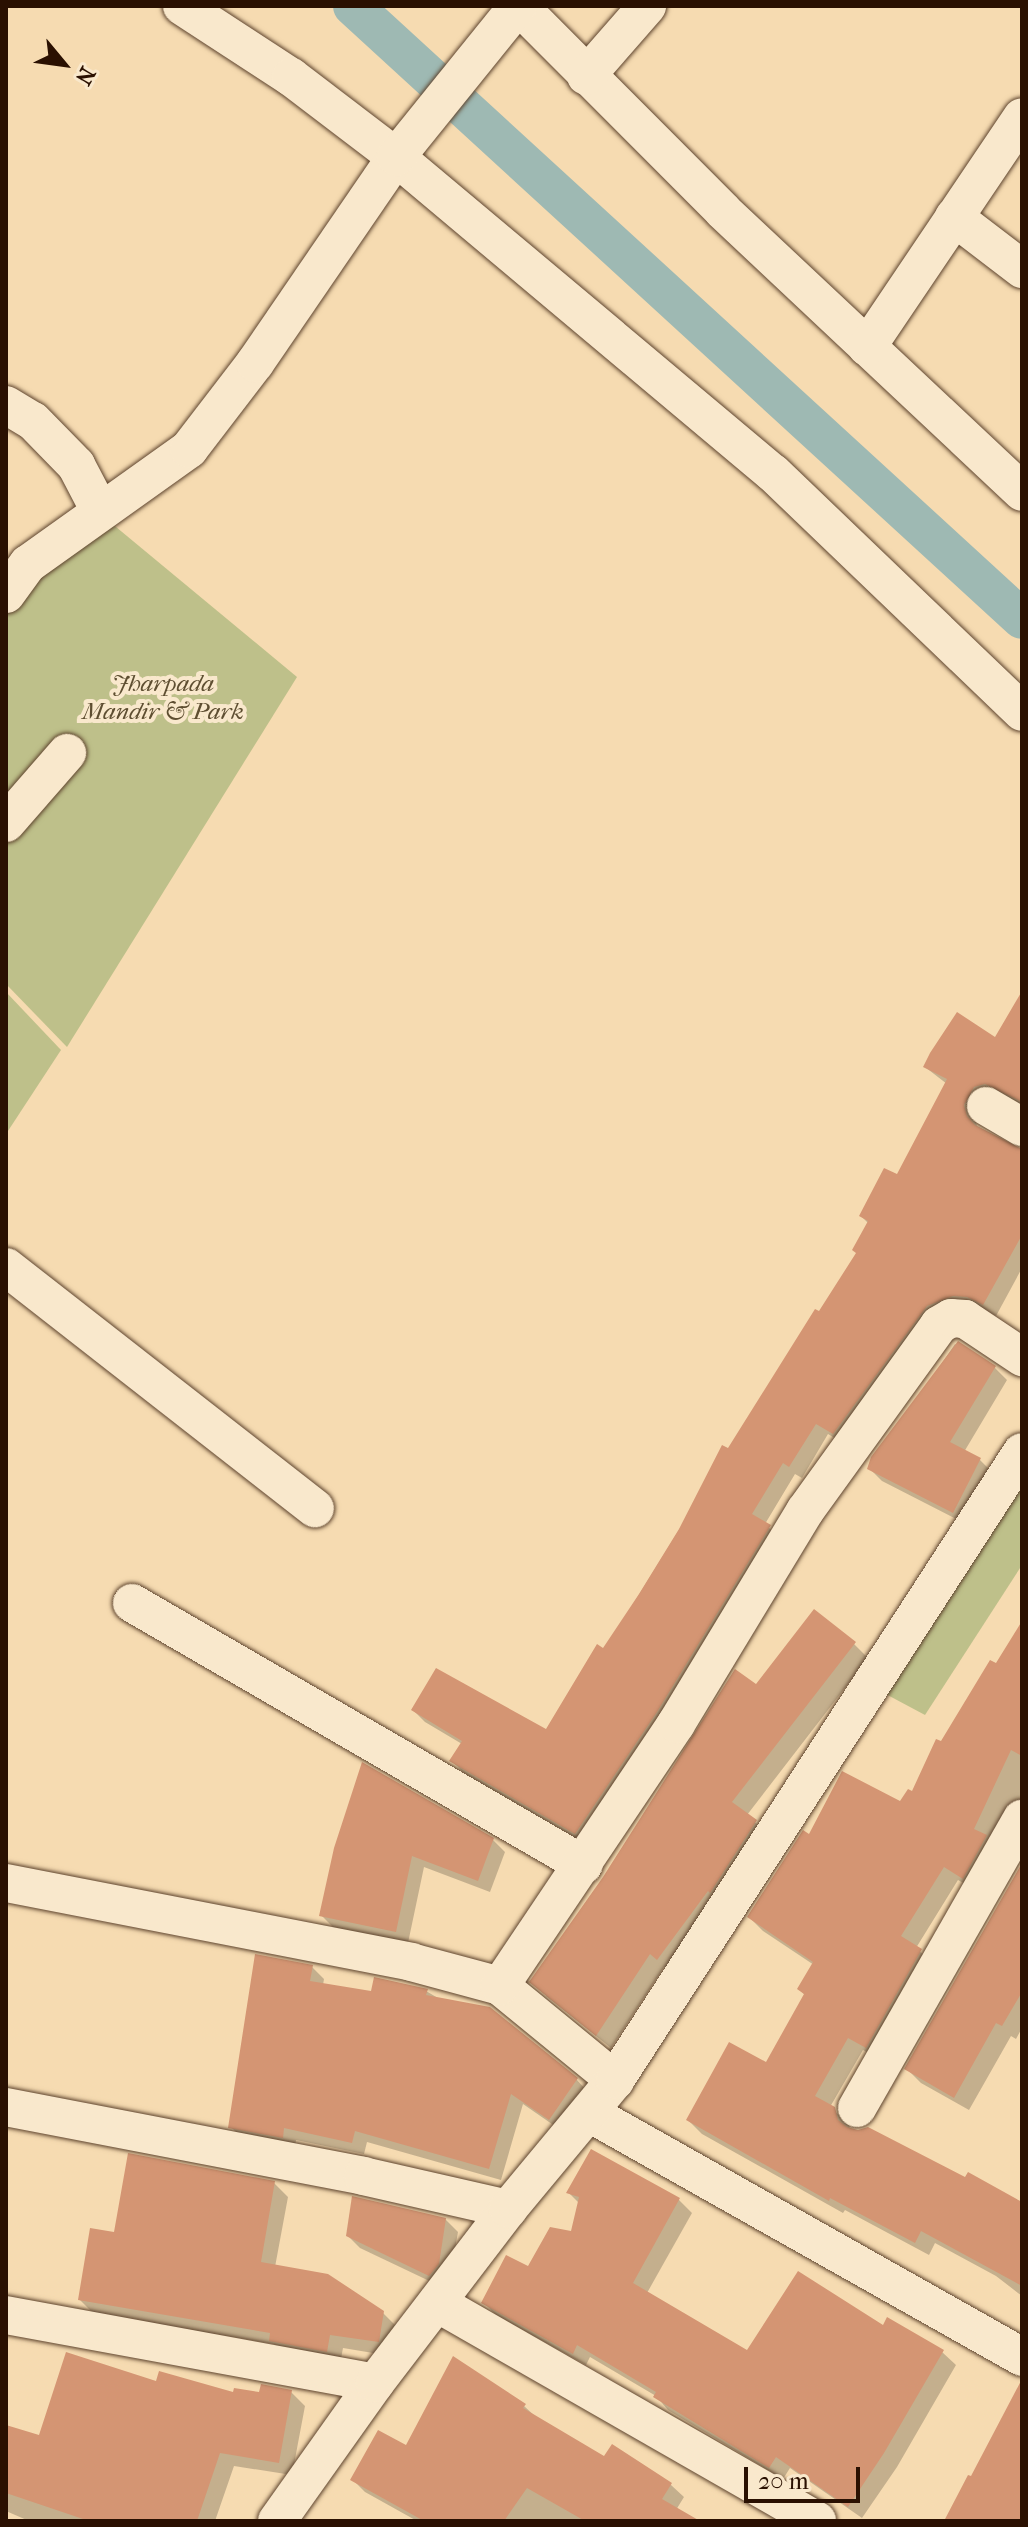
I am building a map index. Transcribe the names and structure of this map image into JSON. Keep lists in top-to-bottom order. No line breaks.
{"parks":["Jharpada Mandir & Park"],"scale_bar":"20 m","north":"bottom right"}
